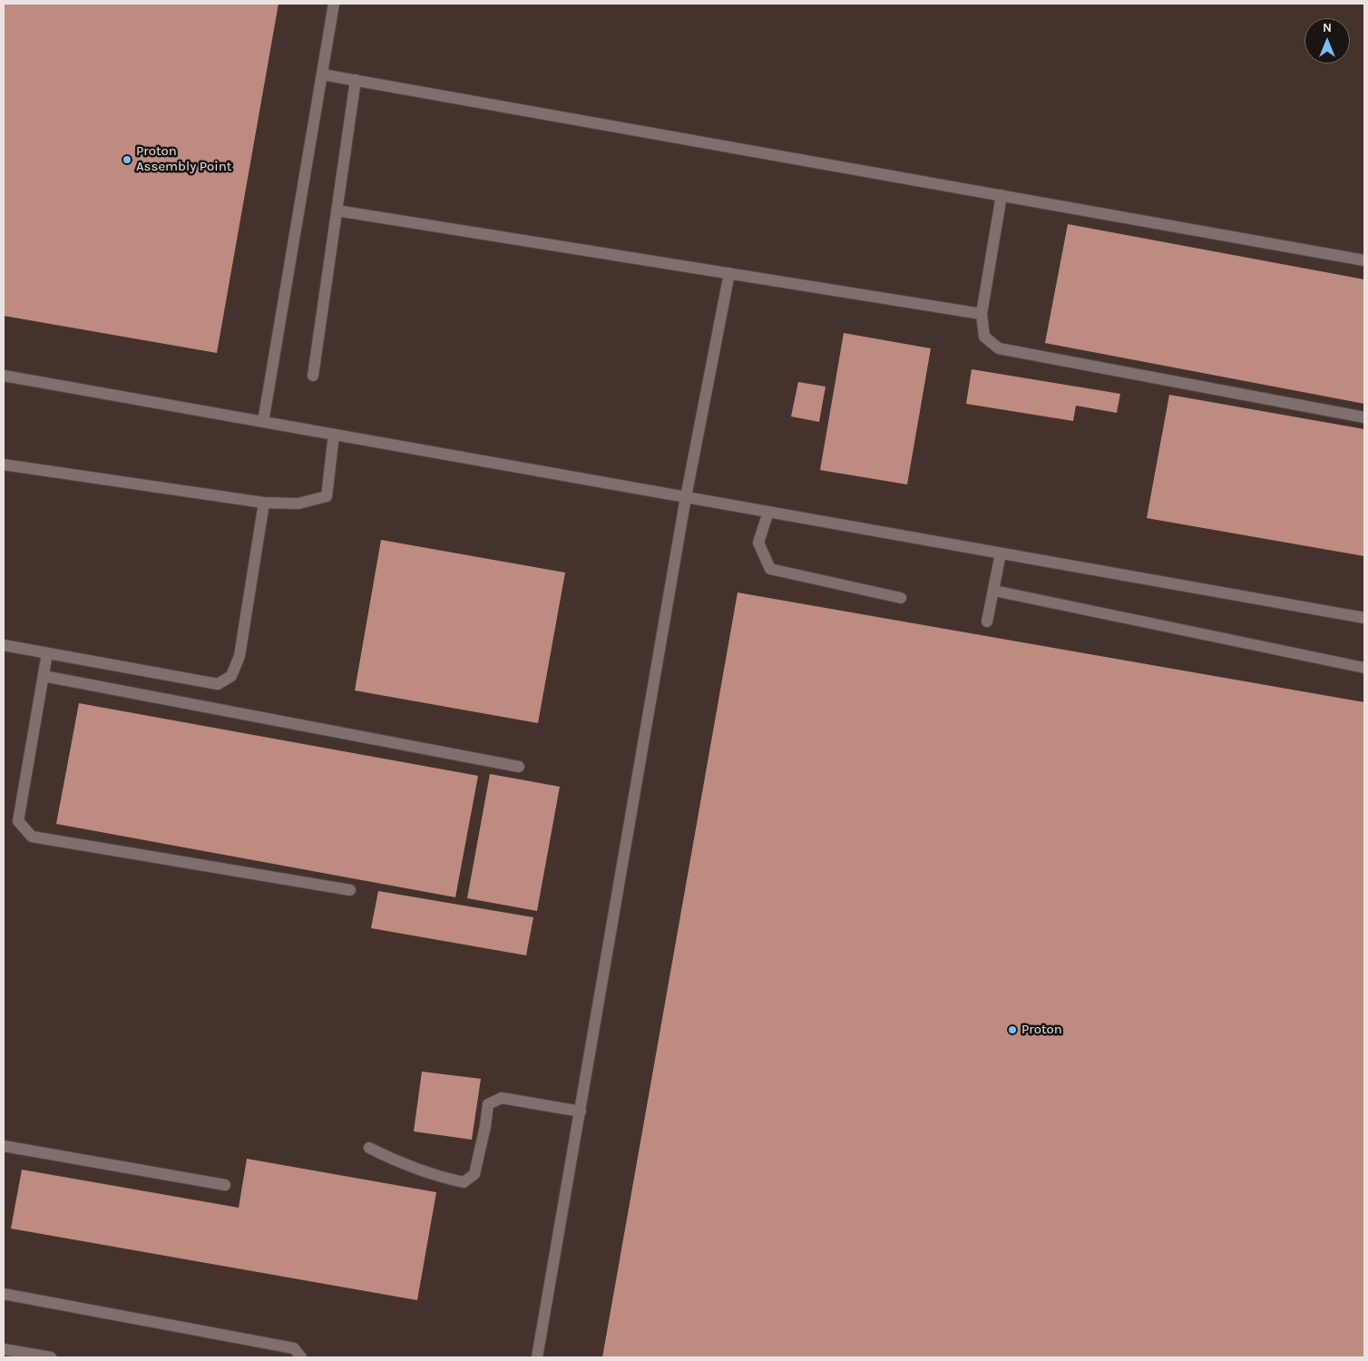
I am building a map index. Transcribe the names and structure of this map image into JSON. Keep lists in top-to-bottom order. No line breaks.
{"places":["Proton Assembly Point","Proton"],"north":"top"}
